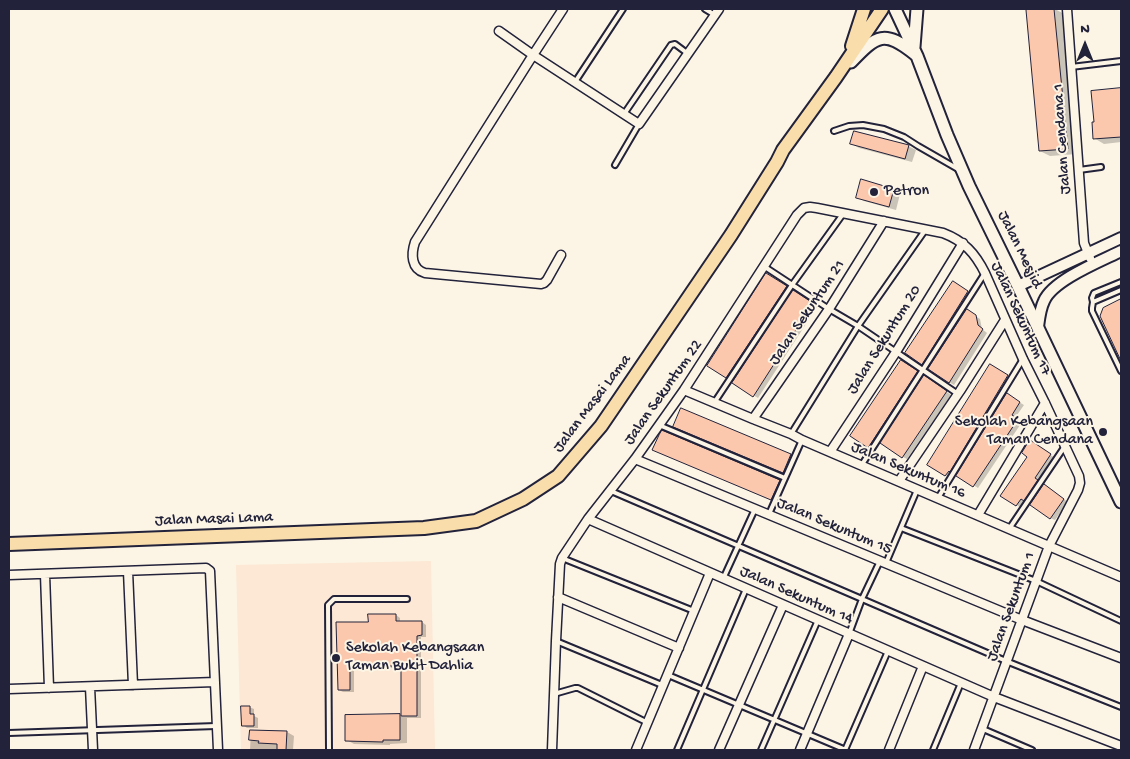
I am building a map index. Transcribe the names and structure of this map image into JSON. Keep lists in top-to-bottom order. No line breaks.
{"streets":{"main road":["Jalan Mesjid","Jalan Masai Lama"],"street":["Jalan Cendana 1","Jalan Sekuntum 21","Jalan Sekuntum 17","Jalan Sekuntum 20","Jalan Sekuntum 22","Jalan Sekuntum 16","Jalan Sekuntum 15","Jalan Sekuntum 14","Jalan Sekuntum 1"]},"crossings":[["Jalan Sekuntum 21","Jalan Sekuntum 17"],["Jalan Sekuntum 21","Jalan Sekuntum 16"],["Jalan Sekuntum 17","Jalan Sekuntum 20"],["Jalan Sekuntum 17","Jalan Sekuntum 22"],["Jalan Sekuntum 17","Jalan Sekuntum 1"],["Jalan Sekuntum 20","Jalan Sekuntum 16"],["Jalan Sekuntum 22","Jalan Sekuntum 16"],["Jalan Sekuntum 22","Jalan Sekuntum 15"],["Jalan Sekuntum 22","Jalan Sekuntum 14"],["Jalan Sekuntum 16","Jalan Sekuntum 1"],["Jalan Sekuntum 15","Jalan Sekuntum 1"],["Jalan Sekuntum 14","Jalan Sekuntum 1"]],"places":["Petron","Sekolah Kebangsaan Taman Cendana","Sekolah Kebangsaan Taman Bukit Dahlia"],"north":"top"}
